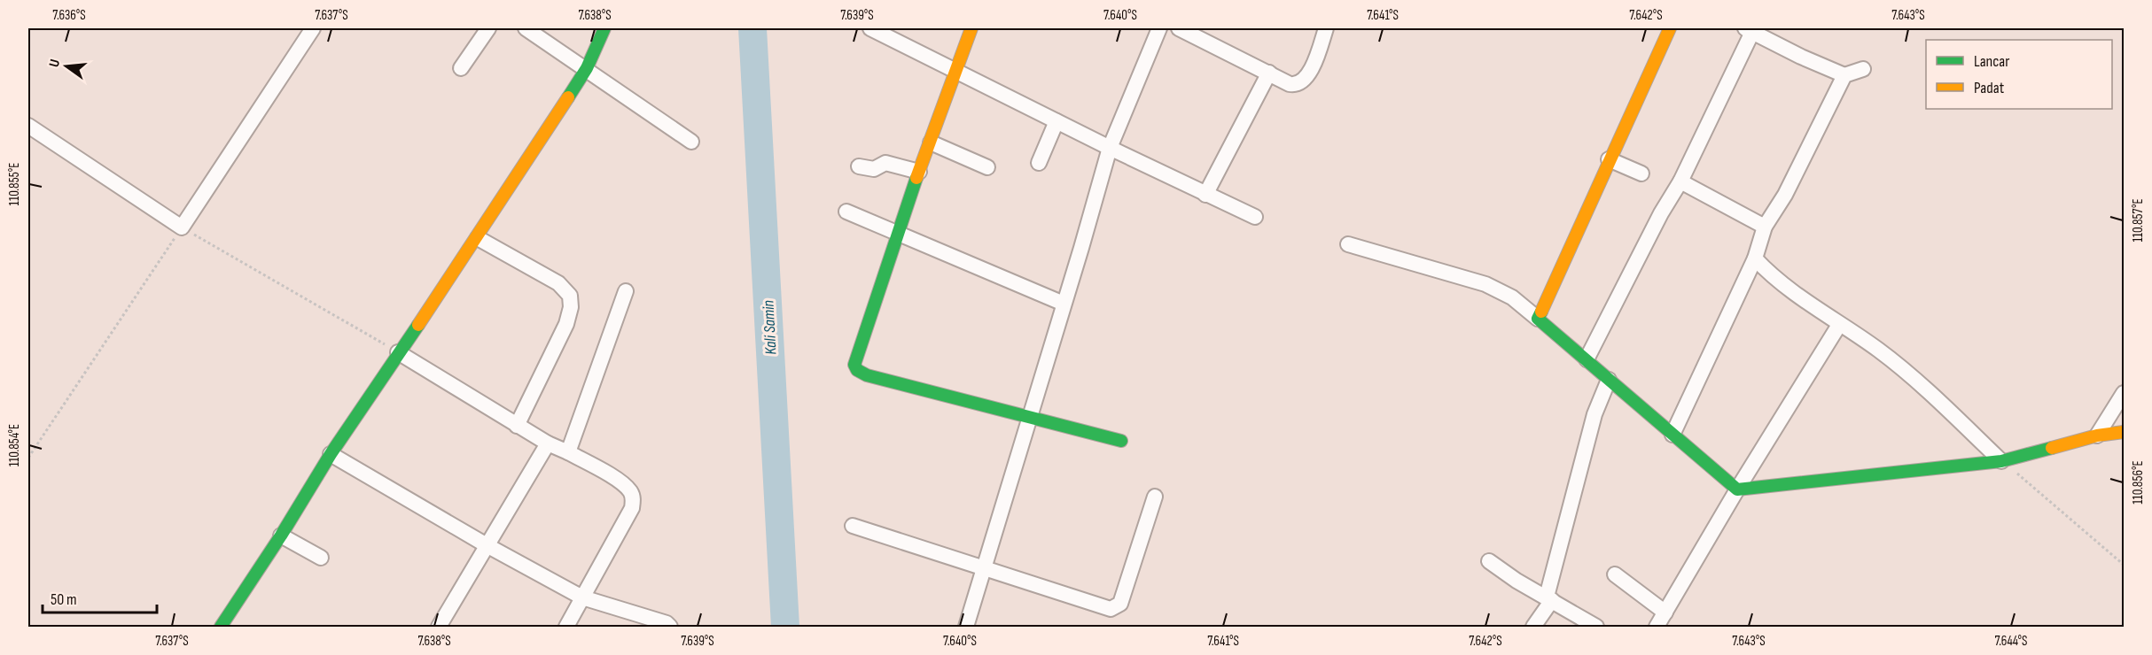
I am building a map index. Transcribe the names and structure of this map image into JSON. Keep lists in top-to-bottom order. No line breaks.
{"water":["Kali Samin"],"legend":["Lancar","Padat"],"scale_bar":"50 m","north":"left","coordinates":["7.636°S","7.637°S","7.638°S","7.639°S","7.640°S","7.641°S","7.642°S","7.643°S","110.855°E","110.857°E","110.854°E","110.856°E","7.644°S"]}
